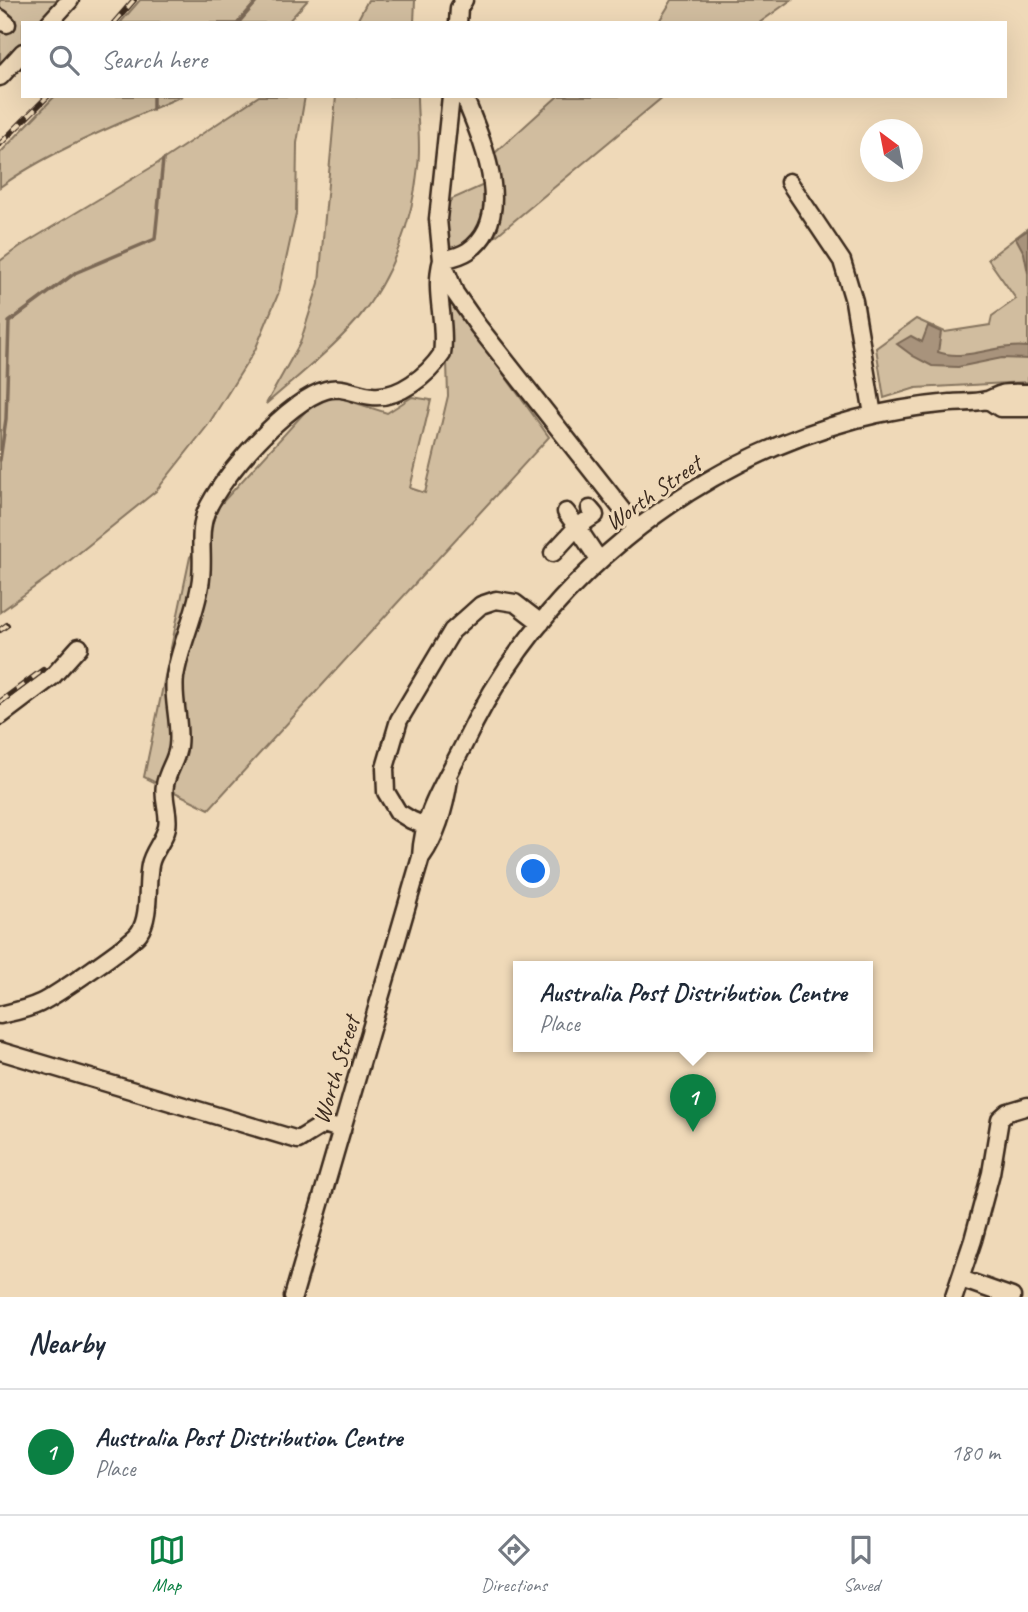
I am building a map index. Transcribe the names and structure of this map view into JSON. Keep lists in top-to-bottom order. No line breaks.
{"streets":{"street":["Worth Street"]},"north":"top left","page":{"search":"Search here","popup":["Australia Post Distribution Centre","Place"],"pins":"1","heading":"Nearby","list":[{"mark":"1","name":"Australia Post Distribution Centre","note":"Place","value":"180 m"}],"nav":["Map","Directions","Saved"]}}
